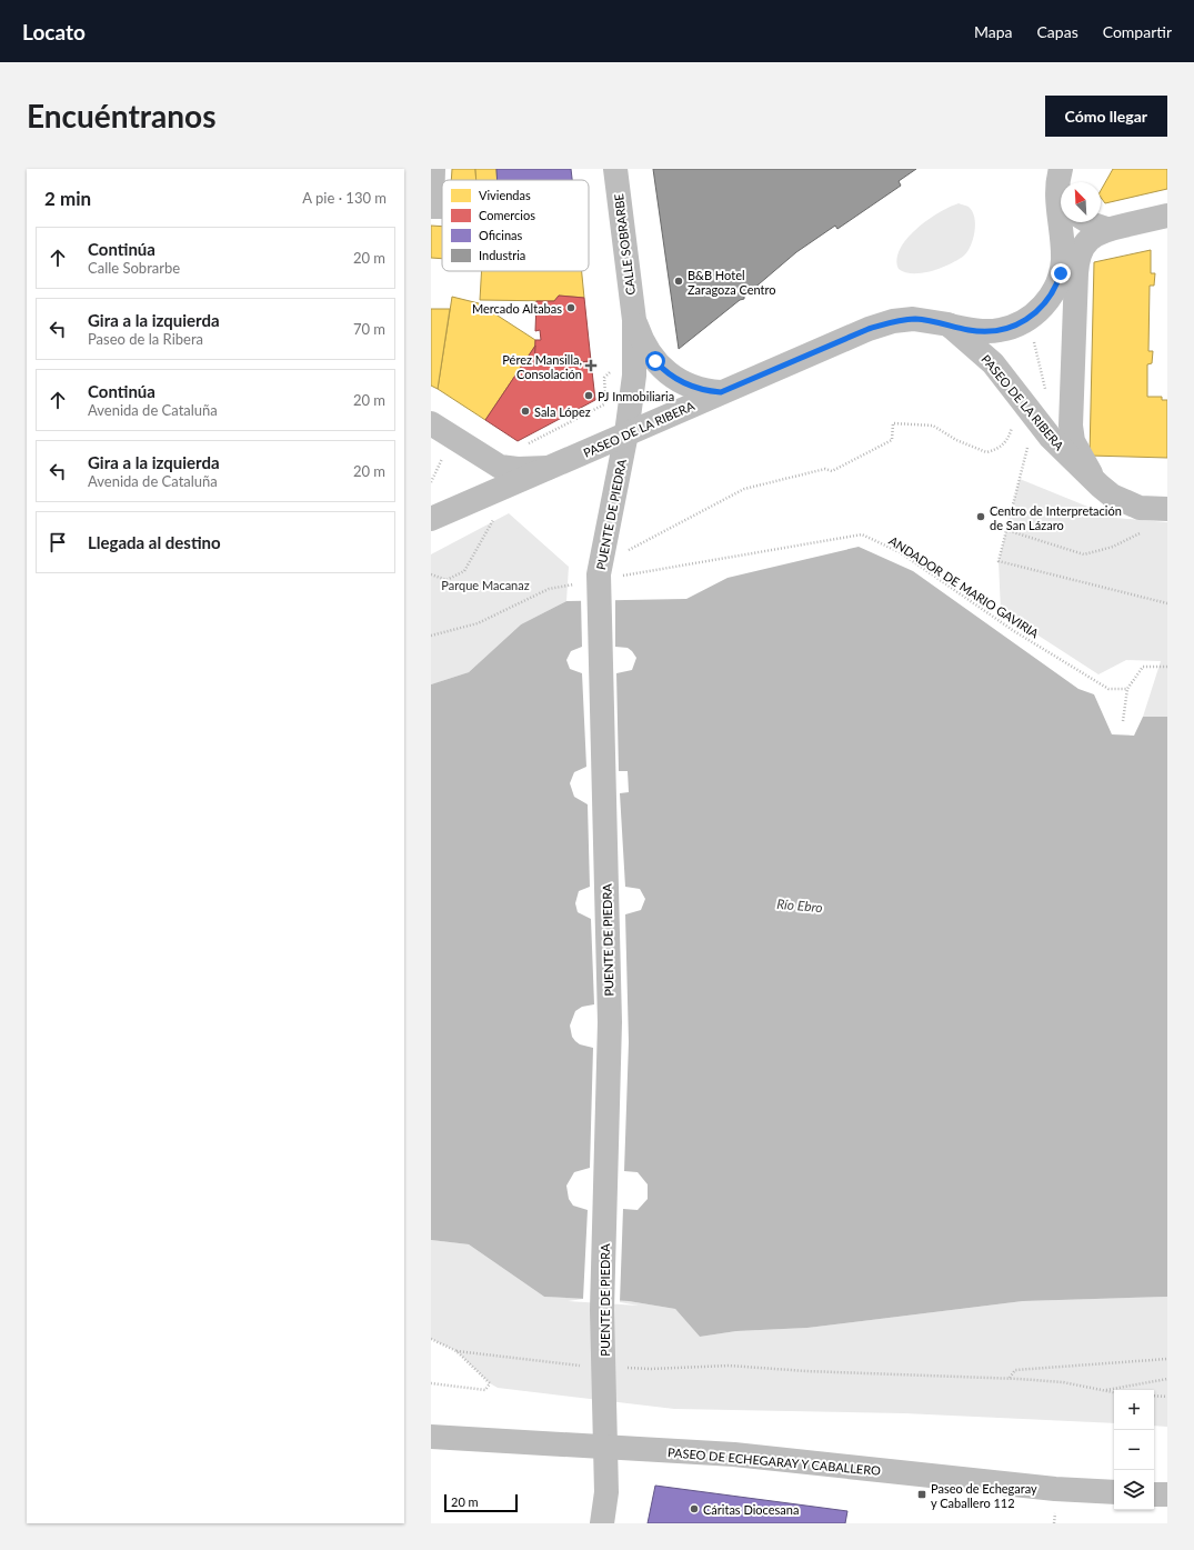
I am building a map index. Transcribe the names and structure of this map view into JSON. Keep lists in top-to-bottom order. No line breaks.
{"streets":{"main road":["CALLE SOBRARBE","PASEO DE LA RIBERA","PUENTE DE PIEDRA","PASEO DE ECHEGARAY Y CABALLERO"],"path":["ANDADOR DE MARIO GAVIRIA"]},"crossings":[["CALLE SOBRARBE","PASEO DE LA RIBERA"],["CALLE SOBRARBE","PUENTE DE PIEDRA"],["PASEO DE LA RIBERA","PUENTE DE PIEDRA"],["PUENTE DE PIEDRA","ANDADOR DE MARIO GAVIRIA"],["PUENTE DE PIEDRA","PASEO DE ECHEGARAY Y CABALLERO"]],"water":["Río Ebro"],"parks":["Parque Macanaz"],"places":{"other":["B&B Hotel Zaragoza Centro","Mercado Altabas","PJ Inmobiliaria","Sala López","Centro de Interpretación de San Lázaro","Cáritas Diocesana"],"health":["Pérez Mansilla, Consolación"],"transit":["Paseo de Echegaray y Caballero 112"]},"legend":["Viviendas","Comercios","Oficinas","Industria"],"scale_bar":"20 m","north":"top left","page":{"header":"Locato","nav":["Mapa","Capas","Compartir"],"buttons":"Cómo llegar","title":"Encuéntranos","heading":["2 min","A pie · 130 m"],"list":[["Continúa","Calle Sobrarbe","20 m"],["Gira a la izquierda","Paseo de la Ribera","70 m"],["Continúa","Avenida de Cataluña","20 m"],["Gira a la izquierda","Avenida de Cataluña","20 m"],"Llegada al destino"],"map_buttons":["+","−"],"scale":"20 m"}}
